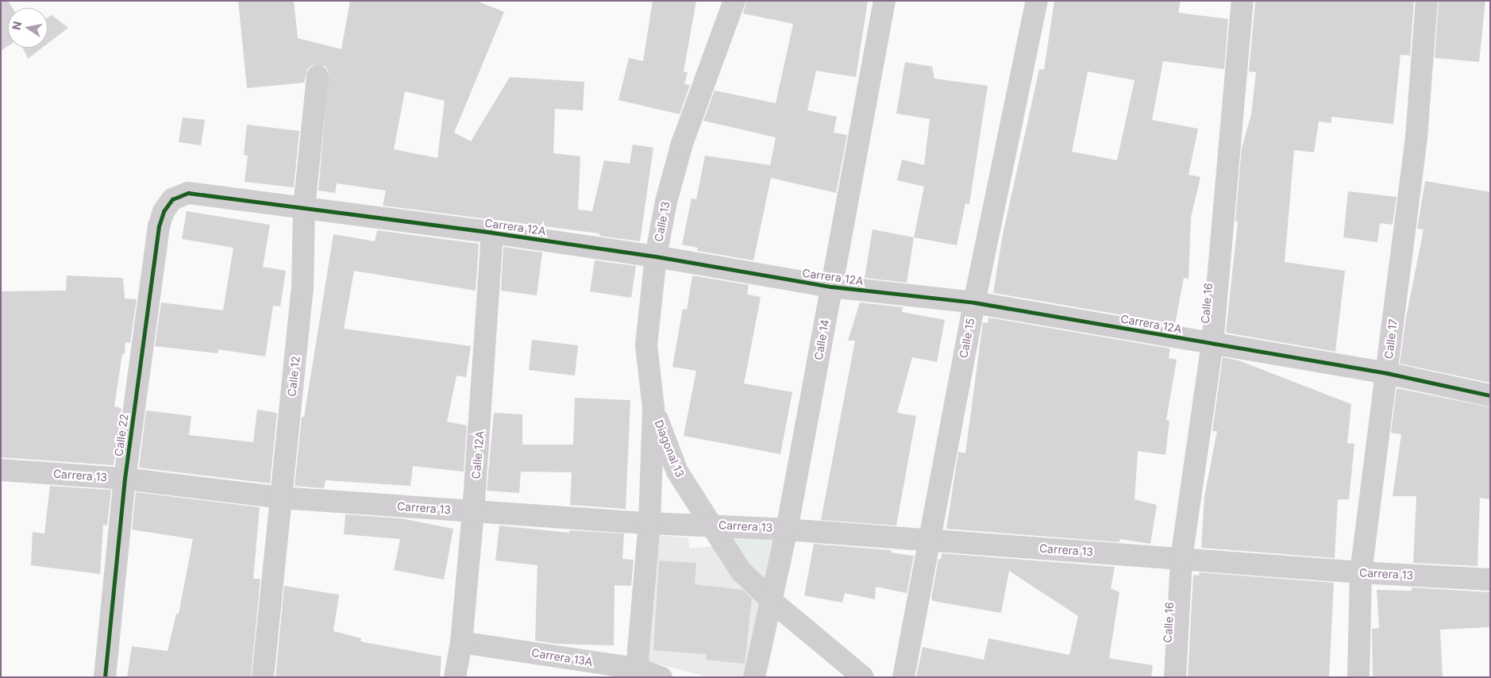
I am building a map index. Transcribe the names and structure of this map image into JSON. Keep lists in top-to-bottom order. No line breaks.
{"streets":{"street":["Calle 13","Carrera 12A","Calle 16","Calle 15","Calle 17","Calle 14","Calle 12","Calle 22","Diagonal 13","Calle 12A","Carrera 13","Carrera 13A"]},"crossings":[["Calle 13","Carrera 12A"],["Calle 13","Diagonal 13"],["Calle 13","Carrera 13"],["Calle 13","Carrera 13A"],["Carrera 12A","Calle 16"],["Carrera 12A","Calle 15"],["Carrera 12A","Calle 17"],["Carrera 12A","Calle 14"],["Carrera 12A","Calle 12"],["Carrera 12A","Calle 22"],["Carrera 12A","Calle 12A"],["Calle 16","Carrera 13"],["Calle 15","Carrera 13"],["Calle 17","Carrera 13"],["Calle 14","Diagonal 13"],["Calle 14","Carrera 13"],["Calle 12","Carrera 13"],["Calle 22","Carrera 13"],["Diagonal 13","Carrera 13"],["Calle 12A","Carrera 13"],["Calle 12A","Carrera 13A"]],"north":"left"}
